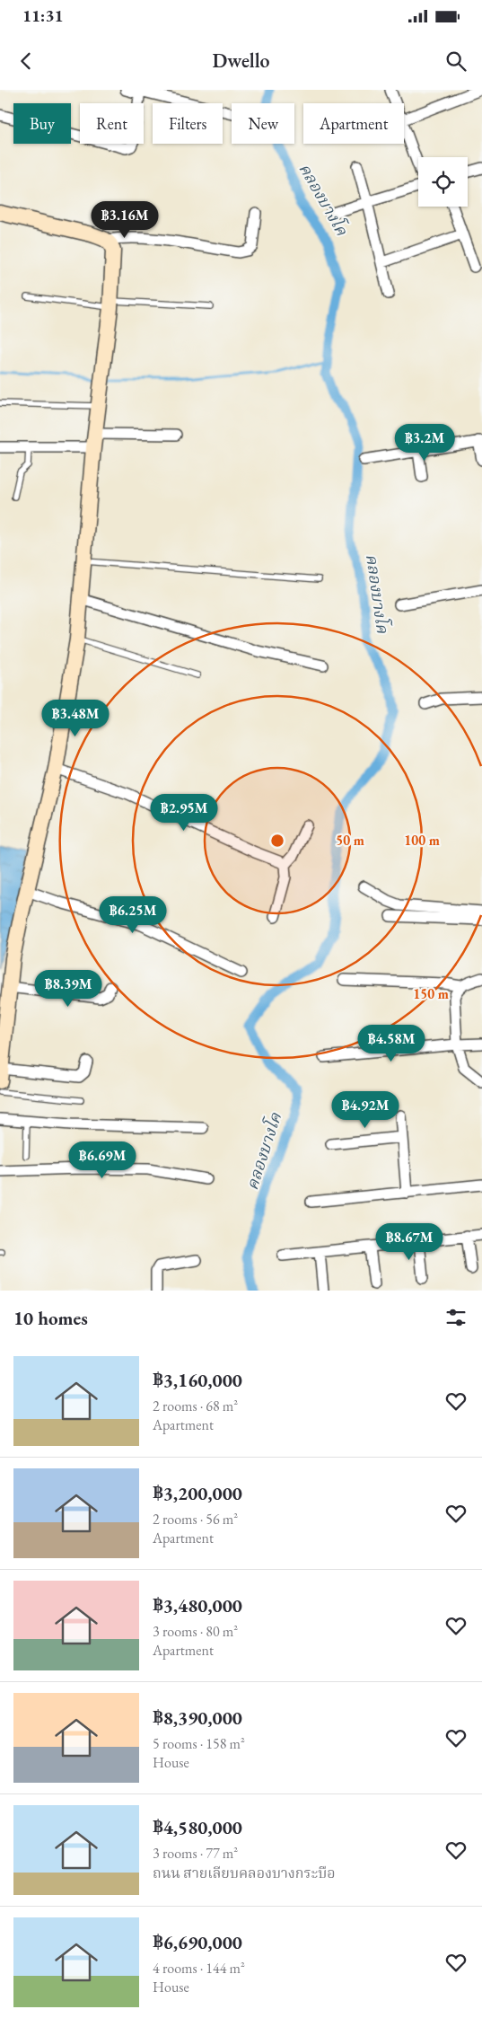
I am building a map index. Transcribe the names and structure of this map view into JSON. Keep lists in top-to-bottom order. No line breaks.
{"water":["คลองบางโค"],"page":{"status":"11:31","header":"Dwello","chip":["Buy","Rent","Filters","New","Apartment"],"price":["฿3.16M","฿3.2M","฿3.48M","฿2.95M","฿6.25M","฿8.39M","฿4.58M","฿4.92M","฿6.69M","฿8.67M"],"heading":"10 homes","list":[{"name":"฿3,160,000","note":"2 rooms · 68 m² · Apartment"},{"name":"฿3,200,000","note":"2 rooms · 56 m² · Apartment"},{"name":"฿3,480,000","note":"3 rooms · 80 m² · Apartment"},{"name":"฿8,390,000","note":"5 rooms · 158 m² · House"},{"name":"฿4,580,000","note":"3 rooms · 77 m² · ถนน สายเลียบคลองบางกระบือ"},{"name":"฿6,690,000","note":"4 rooms · 144 m² · House"}]},"rings":["50 m","100 m","150 m"]}
